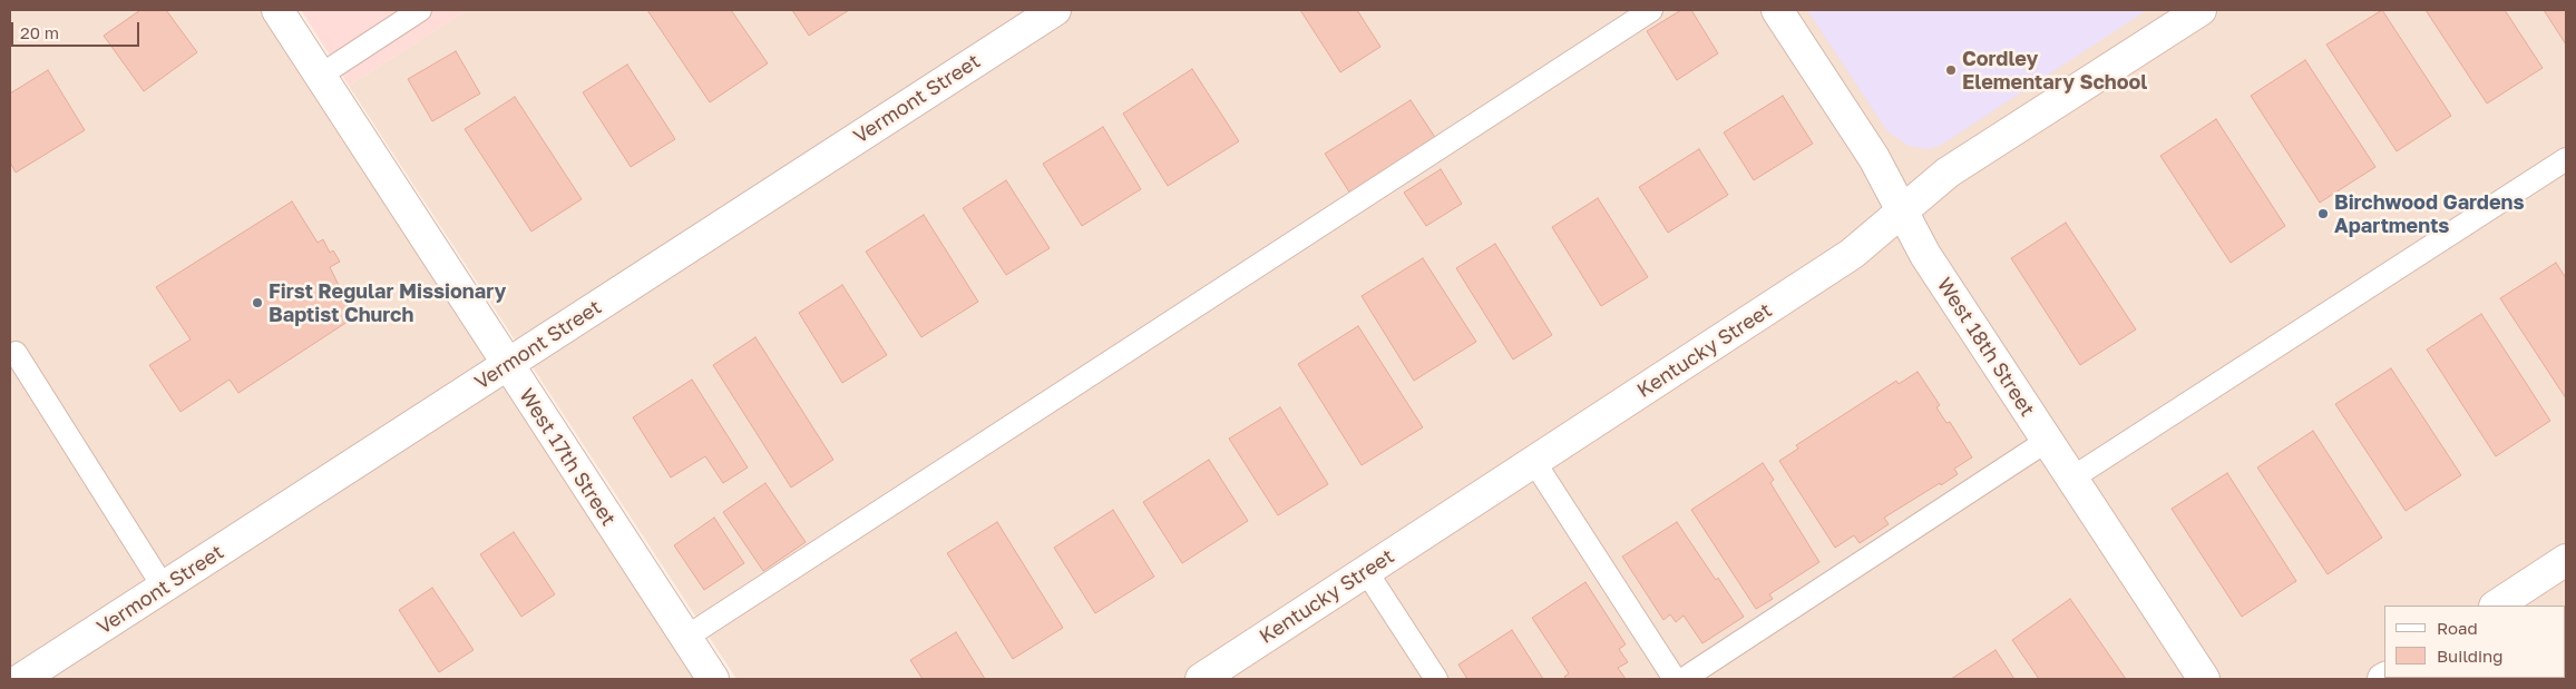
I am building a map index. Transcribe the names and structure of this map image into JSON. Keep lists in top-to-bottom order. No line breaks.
{"streets":{"street":["Vermont Street","West 18th Street","Kentucky Street","West 17th Street"]},"crossings":[["Vermont Street","West 17th Street"],["West 18th Street","Kentucky Street"]],"places":["Cordley Elementary School","Birchwood Gardens Apartments","First Regular Missionary Baptist Church"],"legend":["Road","Building"],"scale_bar":"20 m"}
